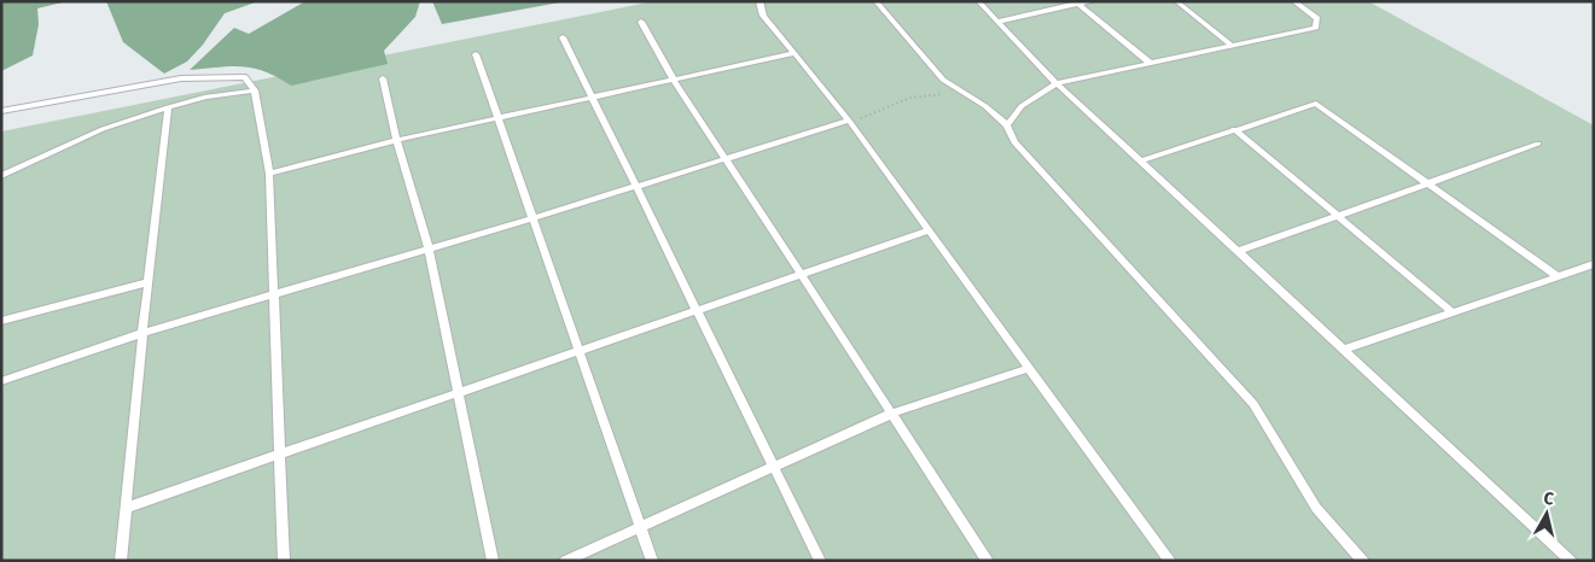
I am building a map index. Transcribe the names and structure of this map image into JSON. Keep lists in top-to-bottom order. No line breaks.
{"north":"top"}
